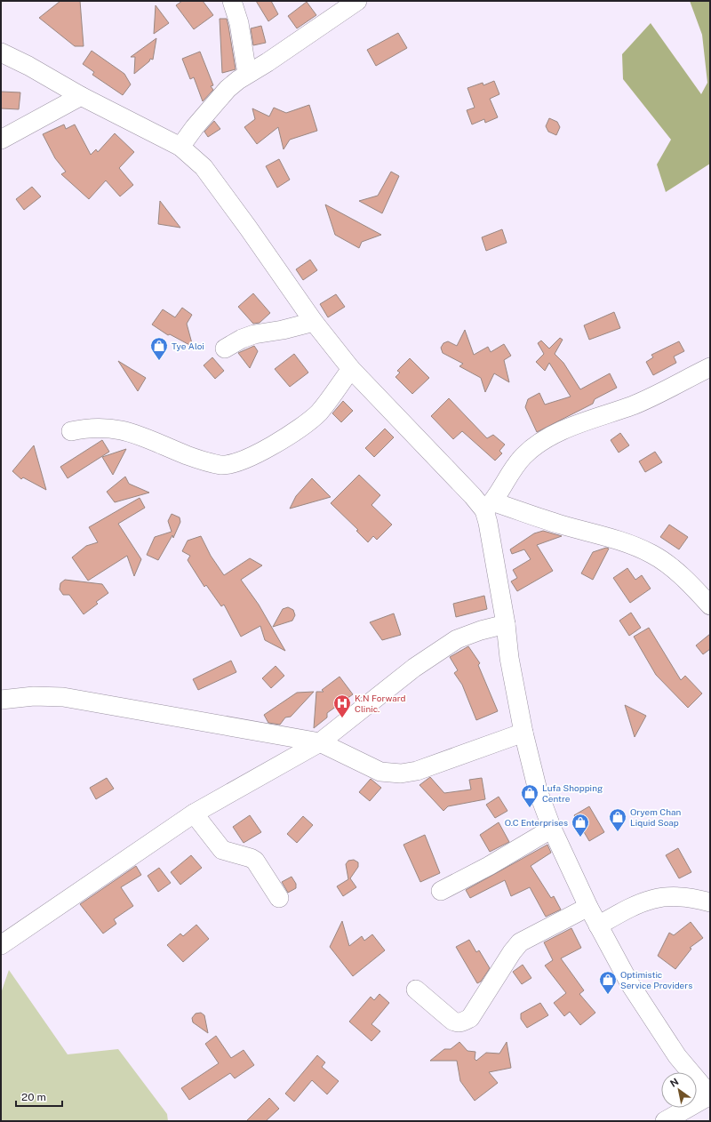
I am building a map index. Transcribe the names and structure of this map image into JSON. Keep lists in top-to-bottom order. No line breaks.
{"places":{"shop":["Tye Aloi","Lufa Shopping Centre","Oryem Chan Liquid Soap","O.C Enterprises","Optimistic Service Providers"],"hospital":["K.N Forward Clinic."]},"scale_bar":"20 m","north":"top left"}
